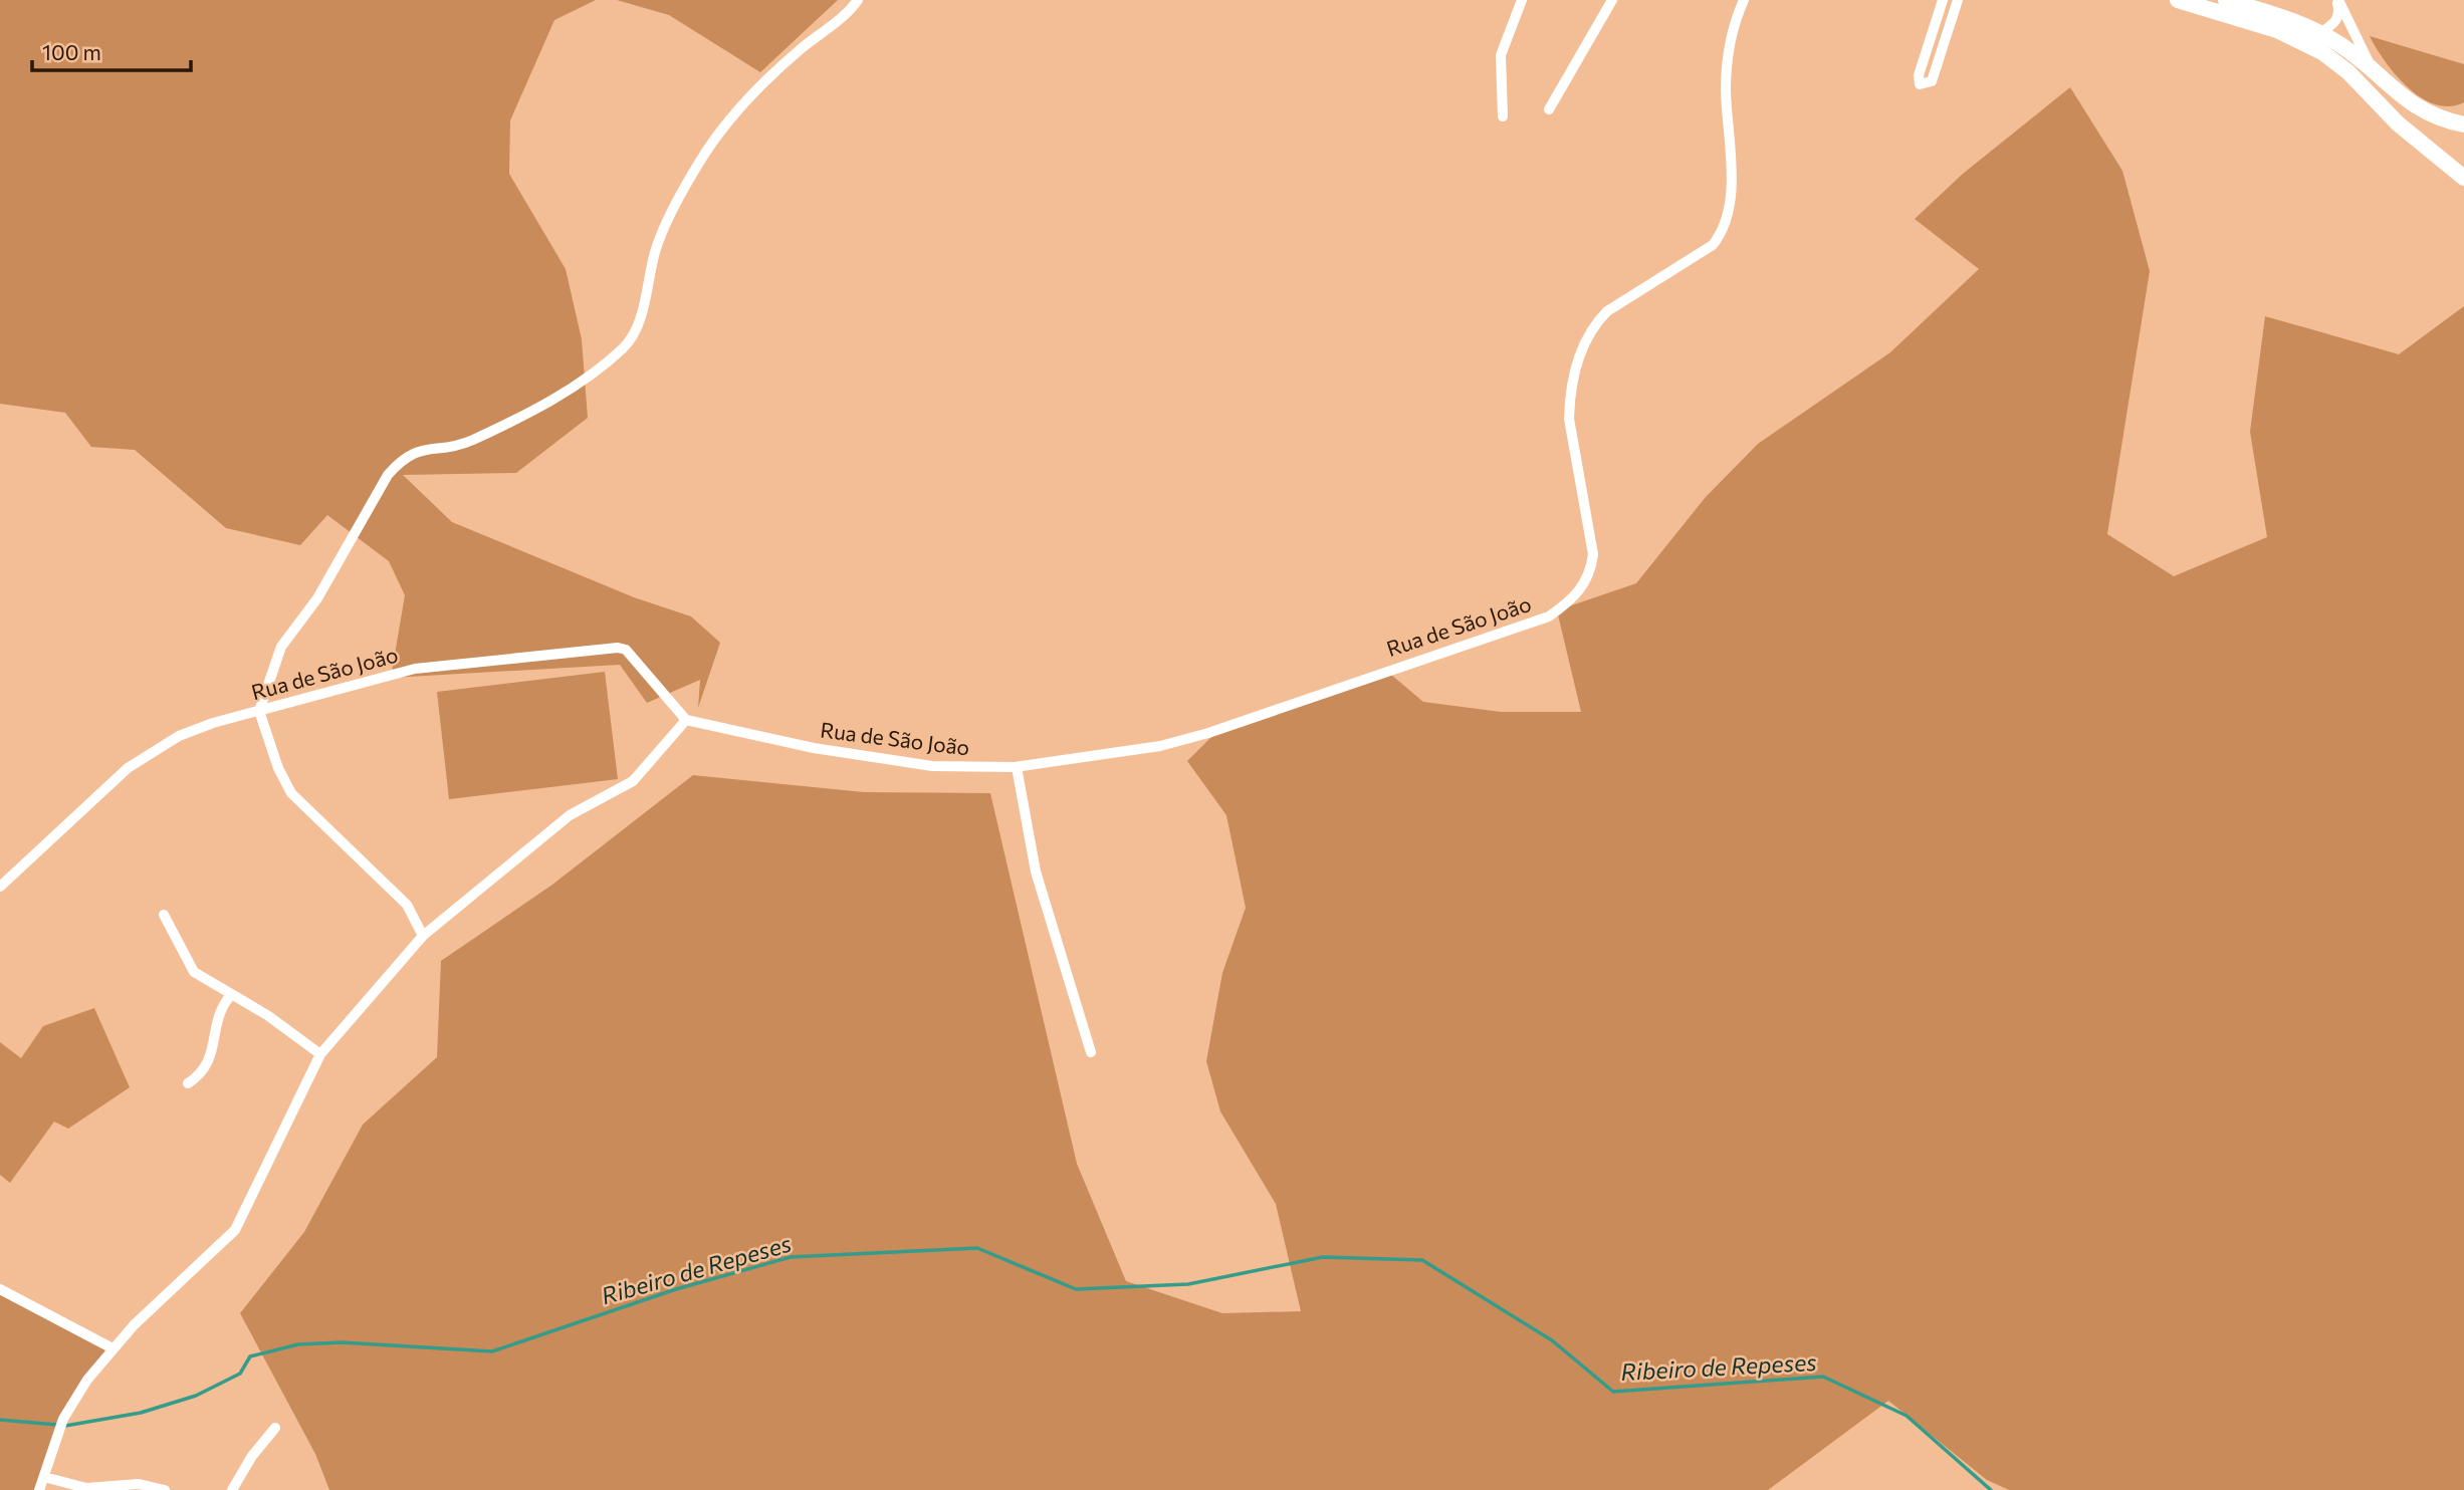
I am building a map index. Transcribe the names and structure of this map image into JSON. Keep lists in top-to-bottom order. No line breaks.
{"streets":{"street":["Rua de São João"]},"water":["Ribeiro de Repeses"],"scale_bar":"100 m"}
